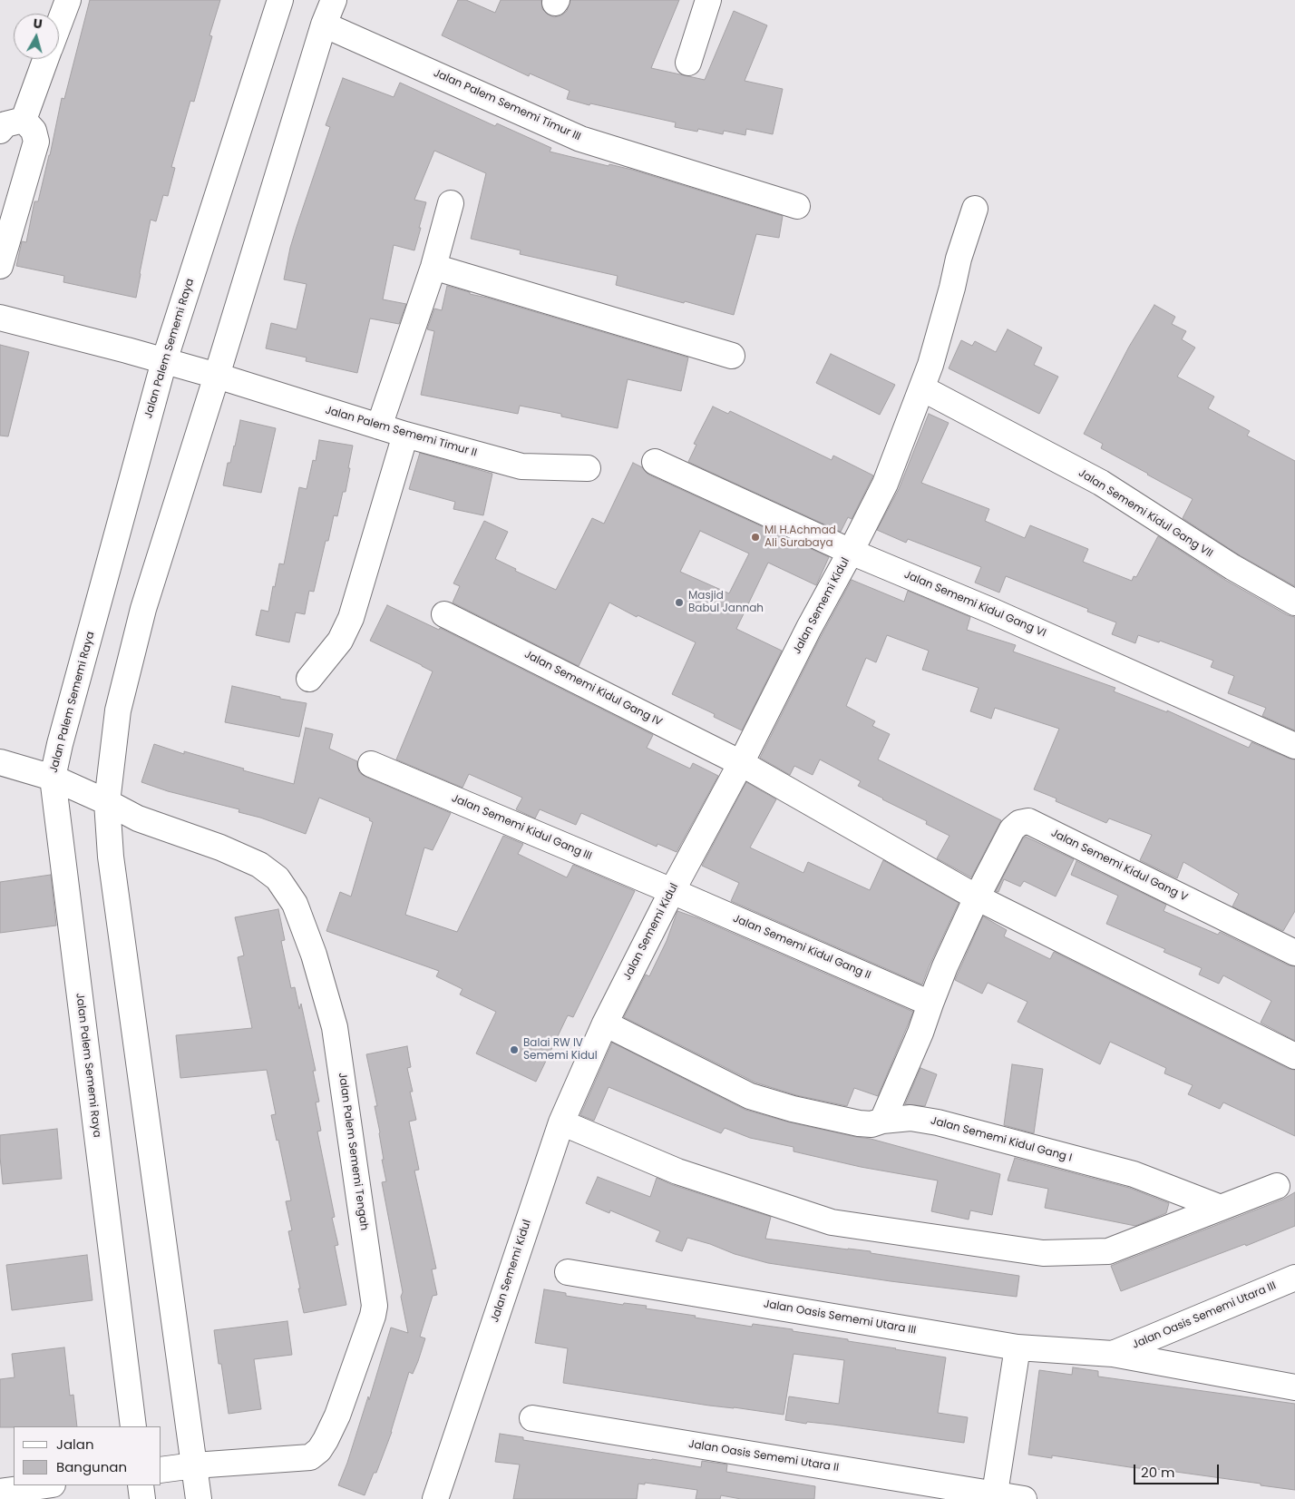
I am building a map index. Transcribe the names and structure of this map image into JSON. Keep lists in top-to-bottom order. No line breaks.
{"streets":{"street":["Jalan Palem Sememi Timur III","Jalan Palem Sememi Raya","Jalan Palem Sememi Timur II","Jalan Sememi Kidul Gang VII","Jalan Sememi Kidul Gang VI","Jalan Sememi Kidul","Jalan Sememi Kidul Gang IV","Jalan Sememi Kidul Gang III","Jalan Sememi Kidul Gang V","Jalan Sememi Kidul Gang II","Jalan Sememi Kidul Gang I","Jalan Palem Sememi Tengah","Jalan Oasis Sememi Utara III","Jalan Oasis Sememi Utara II"]},"crossings":[["Jalan Palem Sememi Raya","Jalan Palem Sememi Timur II"],["Jalan Palem Sememi Raya","Jalan Palem Sememi Tengah"],["Jalan Sememi Kidul Gang VII","Jalan Sememi Kidul"],["Jalan Sememi Kidul Gang VI","Jalan Sememi Kidul"],["Jalan Sememi Kidul","Jalan Sememi Kidul Gang IV"],["Jalan Sememi Kidul","Jalan Sememi Kidul Gang III"],["Jalan Sememi Kidul","Jalan Sememi Kidul Gang II"],["Jalan Sememi Kidul","Jalan Sememi Kidul Gang I"],["Jalan Sememi Kidul Gang III","Jalan Sememi Kidul Gang II"]],"places":["MI H.Achmad Ali Surabaya","Masjid Babul Jannah","Balai RW IV Sememi Kidul"],"legend":["Jalan","Bangunan"],"scale_bar":"20 m","north":"top"}
